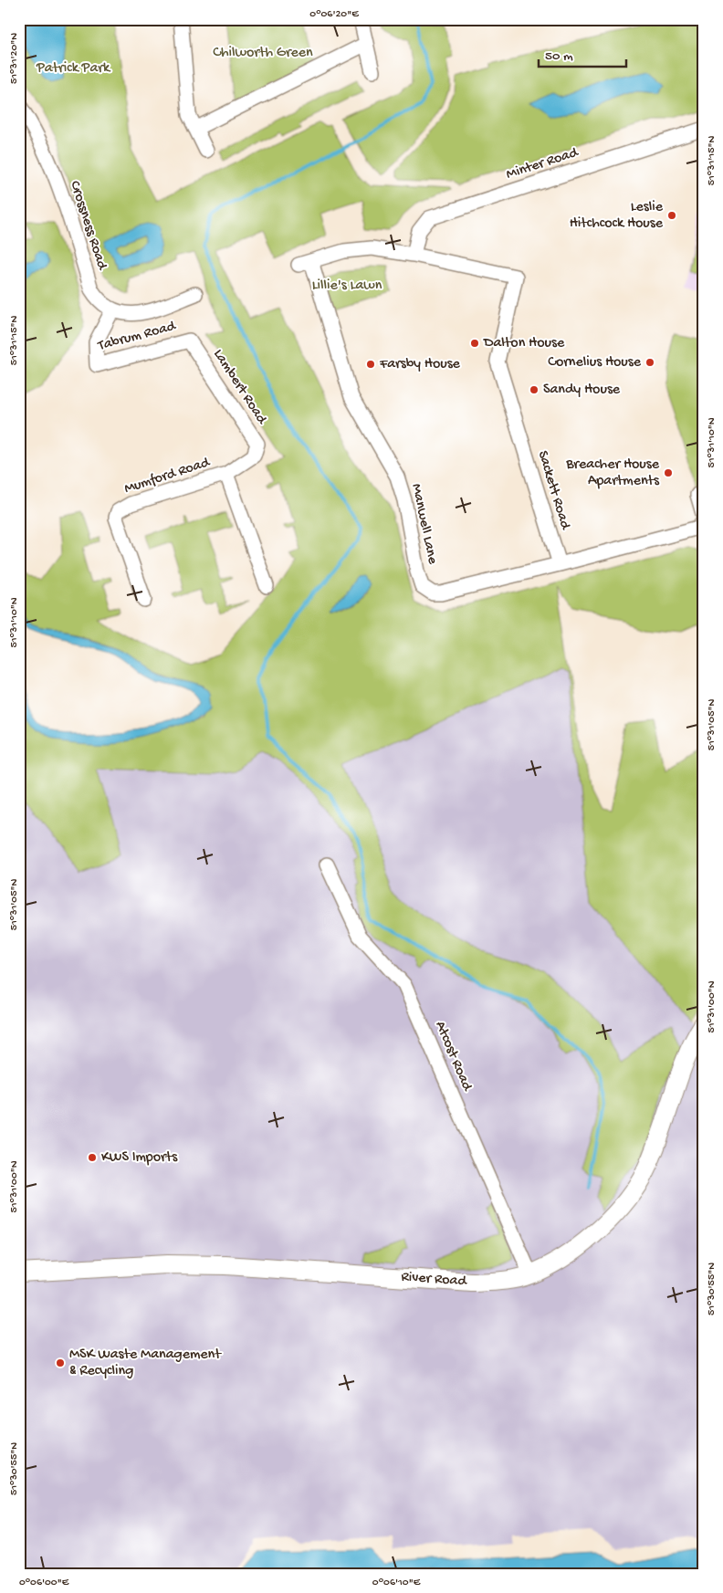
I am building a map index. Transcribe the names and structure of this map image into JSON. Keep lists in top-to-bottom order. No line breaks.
{"streets":{"street":["Minter Road","Crossness Road","Tabrum Road","Lambert Road","Mumford Road","Sackett Road","Manwell Lane","Atcost Road","River Road"]},"crossings":[["Minter Road","Sackett Road"],["Minter Road","Manwell Lane"],["Crossness Road","Tabrum Road"],["Tabrum Road","Lambert Road"],["Lambert Road","Mumford Road"],["Sackett Road","Manwell Lane"],["Atcost Road","River Road"]],"parks":["Chilworth Green","Patrick Park","Lillie's Lawn"],"places":["Leslie Hitchcock House","Dalton House","Cornelius House","Farsby House","Sandy House","Breacher House Apartments","KWS Imports","MSK Waste Management & Recycling"],"scale_bar":"50 m","coordinates":["0°06'20\"E","51°31'20\"N","51°31'15\"N","51°31'10\"N","51°31'05\"N","51°31'00\"N","51°30'55\"N","0°06'00\"E","0°06'10\"E"]}
